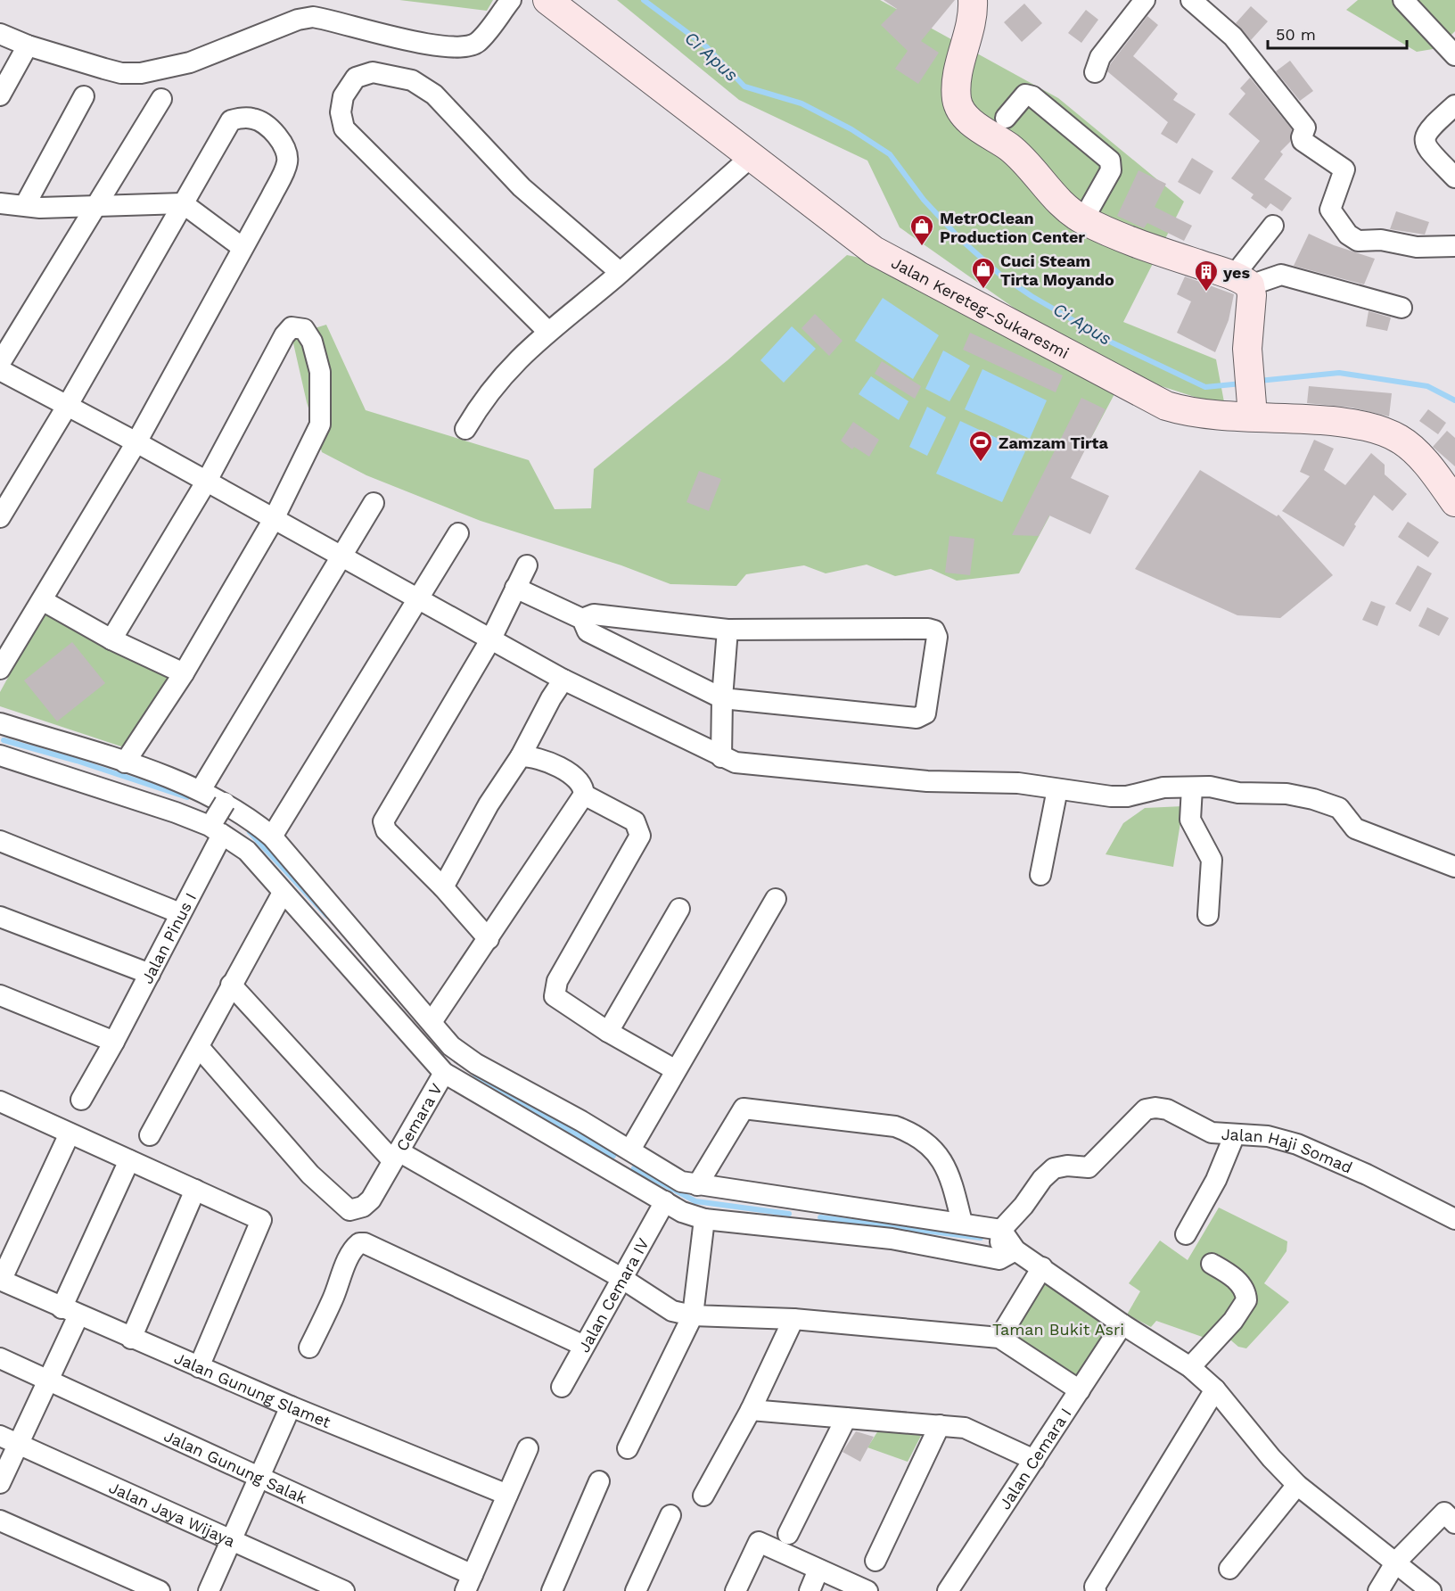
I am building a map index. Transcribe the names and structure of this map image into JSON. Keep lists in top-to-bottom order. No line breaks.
{"streets":{"street":["Jalan Kereteg–Sukaresmi","Jalan Pinus I","Cemara V","Jalan Haji Somad","Jalan Cemara IV","Jalan Gunung Slamet","Jalan Cemara I","Jalan Gunung Salak","Jalan Jaya Wijaya"]},"water":["Ci Apus"],"parks":["Taman Bukit Asri"],"places":{"shop":["MetrOClean Production Center","Cuci Steam Tirta Moyando"],"building":["yes"],"sports":["Zamzam Tirta"]},"scale_bar":"50 m"}
